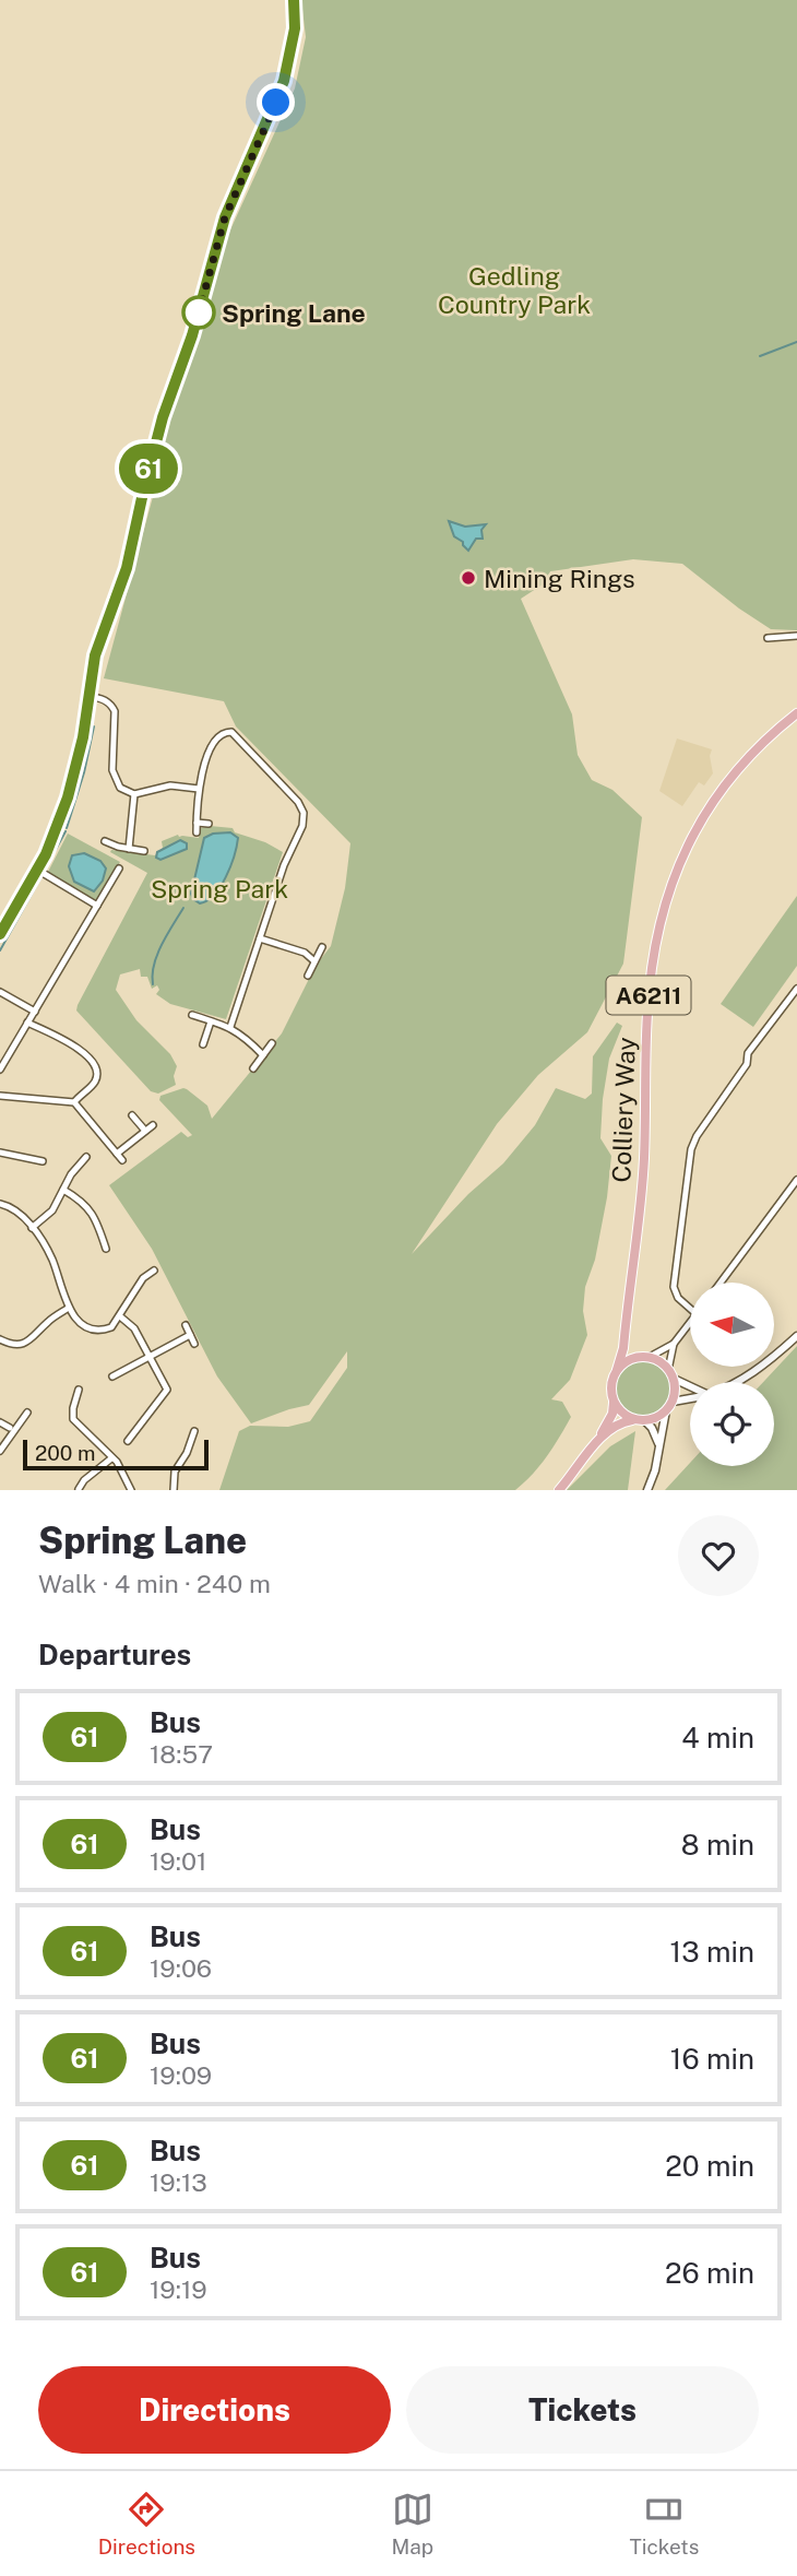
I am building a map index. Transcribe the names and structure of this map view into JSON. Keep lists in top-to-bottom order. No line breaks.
{"streets":{"main road":["A6211","Colliery Way"]},"parks":["Gedling Country Park","Spring Park"],"places":["Spring Lane","Mining Rings"],"lines":["bus line 61"],"scale_bar":"200 m","north":"left","page":{"on_map":"61","scale":"200 m","heading":[["Spring Lane","Walk · 4 min · 240 m"],"Departures"],"list":[{"mark":"61","name":"Bus","note":"18:57","value":"4 min"},{"mark":"61","name":"Bus","note":"19:01","value":"8 min"},{"mark":"61","name":"Bus","note":"19:06","value":"13 min"},{"mark":"61","name":"Bus","note":"19:09","value":"16 min"},{"mark":"61","name":"Bus","note":"19:13","value":"20 min"},{"mark":"61","name":"Bus","note":"19:19","value":"26 min"}],"buttons":["Directions","Tickets"],"tabs":["Directions","Map","Tickets"]}}
